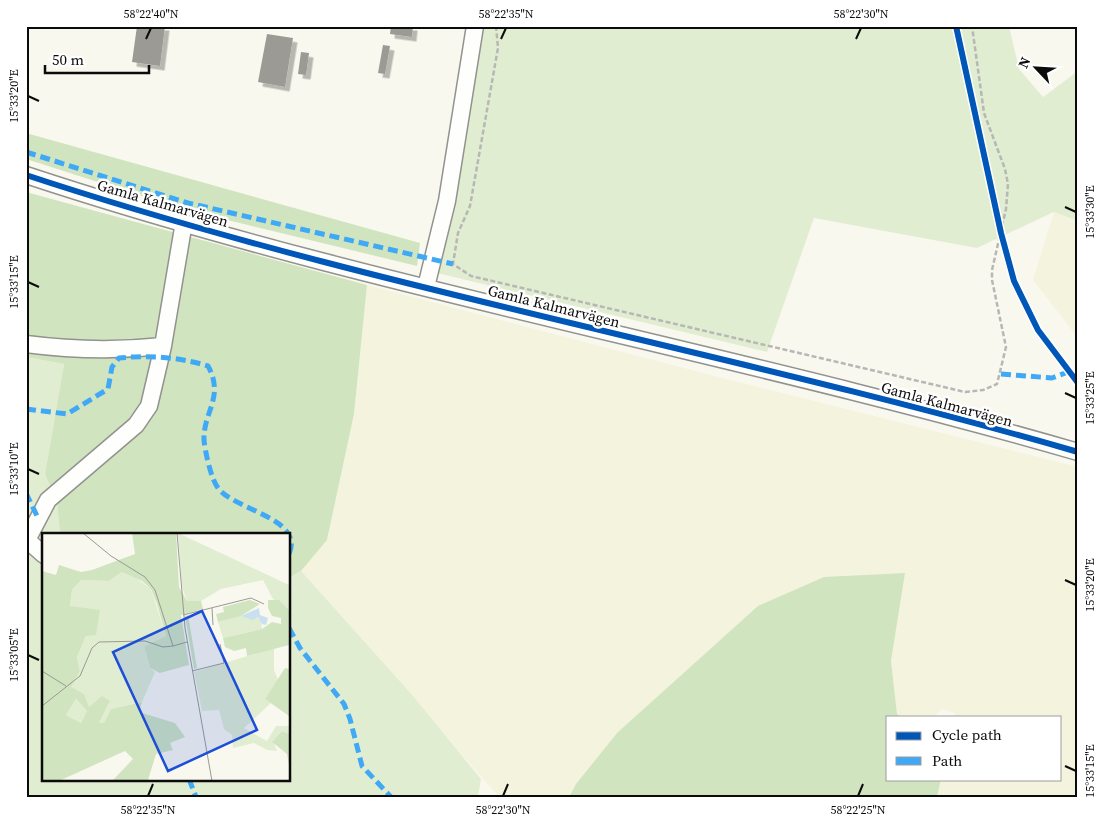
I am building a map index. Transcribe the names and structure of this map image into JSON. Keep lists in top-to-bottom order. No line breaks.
{"streets":{"street":["Gamla Kalmarvägen"]},"legend":["Cycle path","Path"],"scale_bar":"50 m","north":"top left","coordinates":["58°22'40\"N","58°22'35\"N","58°22'30\"N","15°33'20\"E","15°33'30\"E","15°33'15\"E","15°33'25\"E","15°33'10\"E","15°33'05\"E","58°22'25\"N"]}
